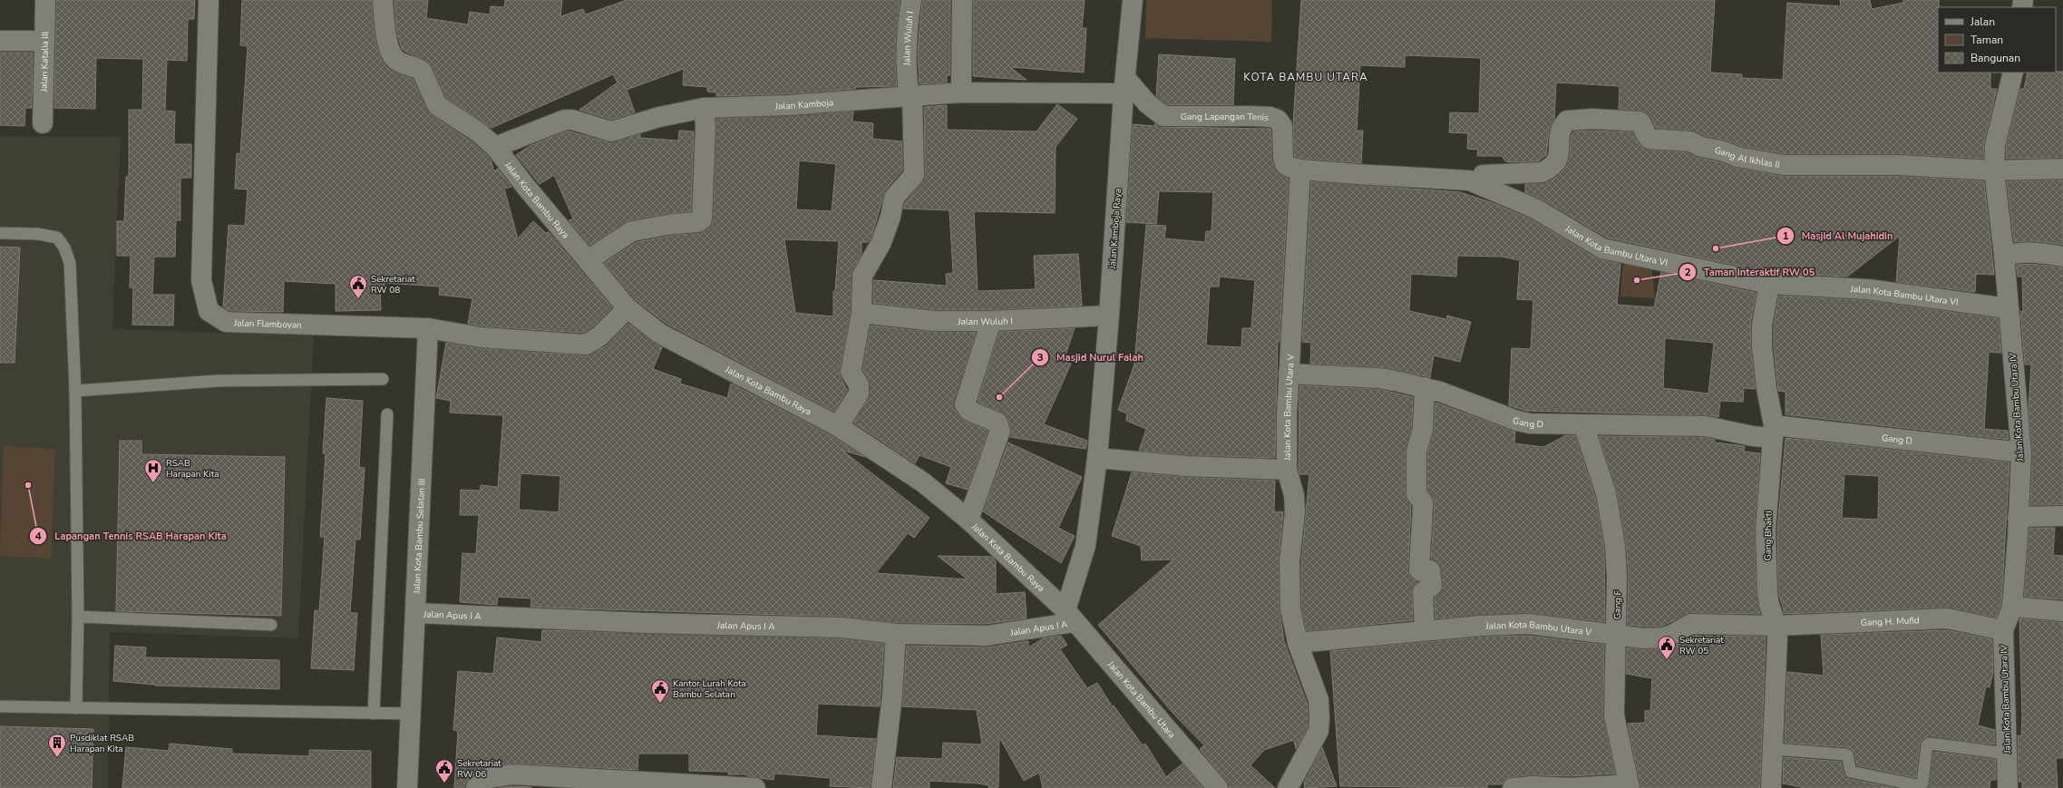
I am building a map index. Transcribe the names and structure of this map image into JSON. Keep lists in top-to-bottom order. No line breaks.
{"streets":{"street":["Jalan Wuluh I","Jalan Katalia III","Jalan Kamboja","Gang Lapangan Tenis","Gang Al Ikhlas II","Jalan Kota Bambu Raya","Jalan Kamboja Raya","Jalan Kota Bambu Utara VI","Jalan Flamboyan","Jalan Kota Bambu Utara V","Jalan Kota Bambu Utara IV","Gang D","Gang Bhakti","Jalan Kota Bambu Selatan III","Gang F","Jalan Apus I A","Gang H. Mufid","Jalan Kota Bambu Utara"]},"crossings":[["Jalan Wuluh I","Jalan Kamboja"],["Jalan Wuluh I","Jalan Kota Bambu Raya"],["Jalan Wuluh I","Jalan Kamboja Raya"],["Jalan Kamboja","Gang Lapangan Tenis"],["Jalan Kamboja","Jalan Kota Bambu Raya"],["Jalan Kamboja","Jalan Kamboja Raya"],["Gang Lapangan Tenis","Jalan Kamboja Raya"],["Gang Lapangan Tenis","Jalan Kota Bambu Utara VI"],["Gang Lapangan Tenis","Jalan Kota Bambu Utara V"],["Gang Al Ikhlas II","Jalan Kota Bambu Utara IV"],["Jalan Kota Bambu Raya","Jalan Kamboja Raya"],["Jalan Kota Bambu Raya","Jalan Flamboyan"],["Jalan Kota Bambu Raya","Jalan Apus I A"],["Jalan Kota Bambu Raya","Jalan Kota Bambu Utara"],["Jalan Kamboja Raya","Jalan Apus I A"],["Jalan Kamboja Raya","Jalan Kota Bambu Utara"],["Jalan Kota Bambu Utara VI","Jalan Kota Bambu Utara V"],["Jalan Kota Bambu Utara VI","Jalan Kota Bambu Utara IV"],["Jalan Kota Bambu Utara VI","Gang Bhakti"],["Jalan Flamboyan","Jalan Kota Bambu Selatan III"],["Jalan Kota Bambu Utara V","Gang D"],["Jalan Kota Bambu Utara V","Gang Bhakti"],["Jalan Kota Bambu Utara V","Gang F"],["Jalan Kota Bambu Utara V","Gang H. Mufid"],["Jalan Kota Bambu Utara IV","Gang D"],["Jalan Kota Bambu Utara IV","Gang H. Mufid"],["Gang D","Gang Bhakti"],["Gang D","Gang F"],["Gang Bhakti","Gang H. Mufid"],["Jalan Kota Bambu Selatan III","Jalan Apus I A"],["Jalan Apus I A","Jalan Kota Bambu Utara"]],"districts":["KOTA BAMBU UTARA"],"places":{"other":["Masjid Al Mujahidin","Taman Interaktif RW 05","Masjid Nurul Falah","Lapangan Tennis RSAB Harapan Kita"],"public building":["Sekretariat RW 08","Sekretariat RW 05","Kantor Lurah Kota Bambu Selatan","Sekretariat RW 06"],"hospital":["RSAB Harapan Kita"],"building":["Pusdiklat RSAB Harapan Kita"]},"legend":["Jalan","Taman","Bangunan"]}
